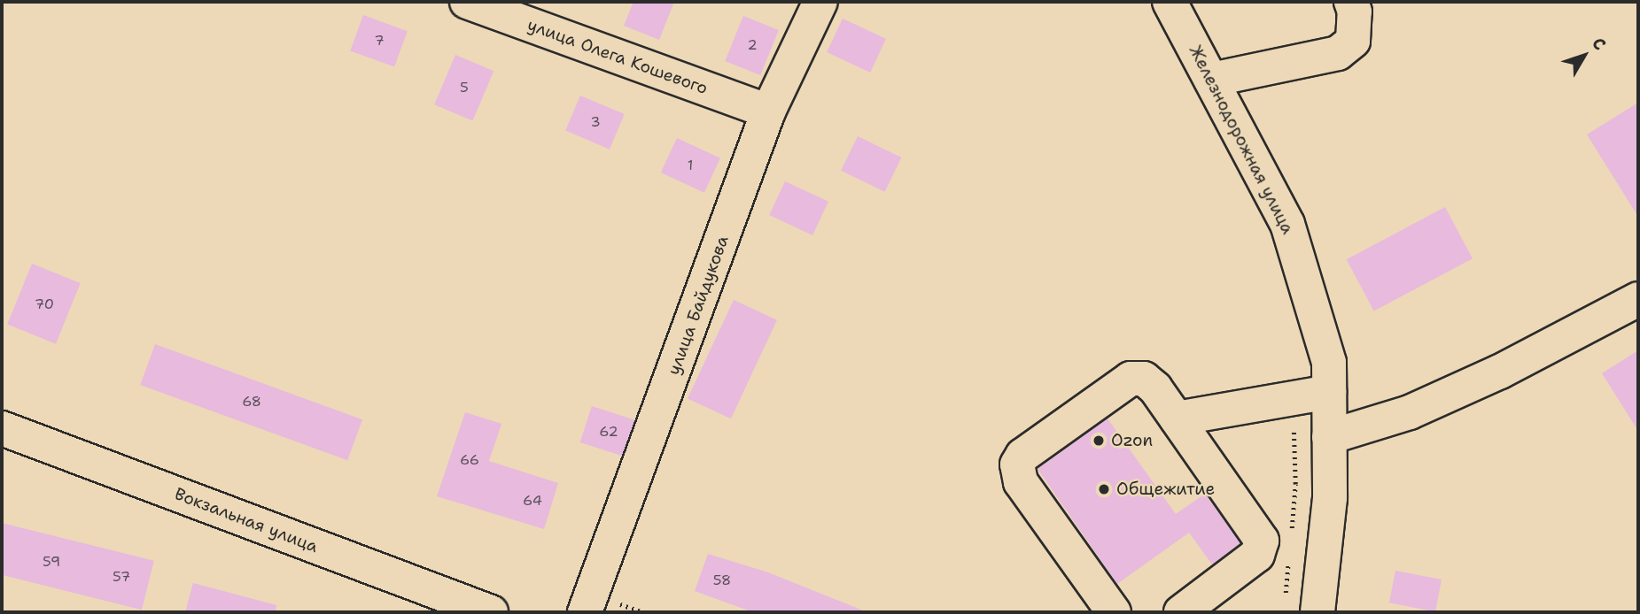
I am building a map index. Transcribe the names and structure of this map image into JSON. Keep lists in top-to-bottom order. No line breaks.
{"streets":{"street":["улица Олега Кошевого","Железнодорожная улица","улица Байдукова","Вокзальная улица"]},"crossings":[["улица Олега Кошевого","улица Байдукова"]],"places":["Ozon","Общежитие"],"house_numbers":["7","2","5","3","1","70","68","62","66","64","59","57","58"],"north":"top right"}
